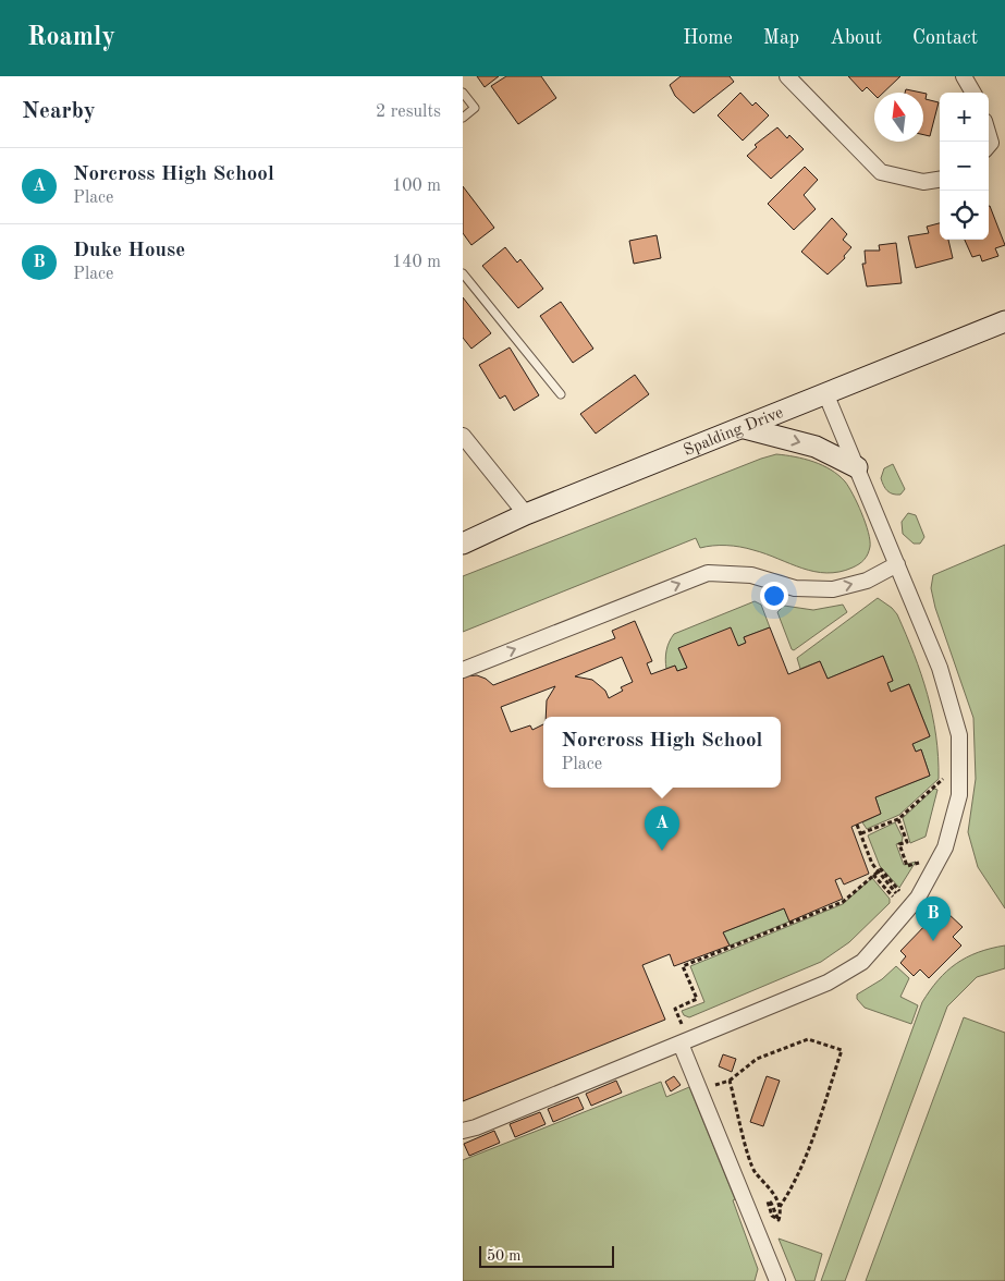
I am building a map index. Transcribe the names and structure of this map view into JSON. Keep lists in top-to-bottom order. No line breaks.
{"streets":{"main road":["Spalding Drive"]},"scale_bar":"50 m","north":"top","page":{"header":"Roamly","nav":["Home","Map","About","Contact"],"heading":["Nearby","2 results"],"map_buttons":["+","−"],"list":[{"mark":"A","name":"Norcross High School","note":"Place","value":"100 m"},{"mark":"B","name":"Duke House","note":"Place","value":"140 m"}],"popup":["Norcross High School","Place"],"pins":["A","B"],"scale":"50 m"}}
